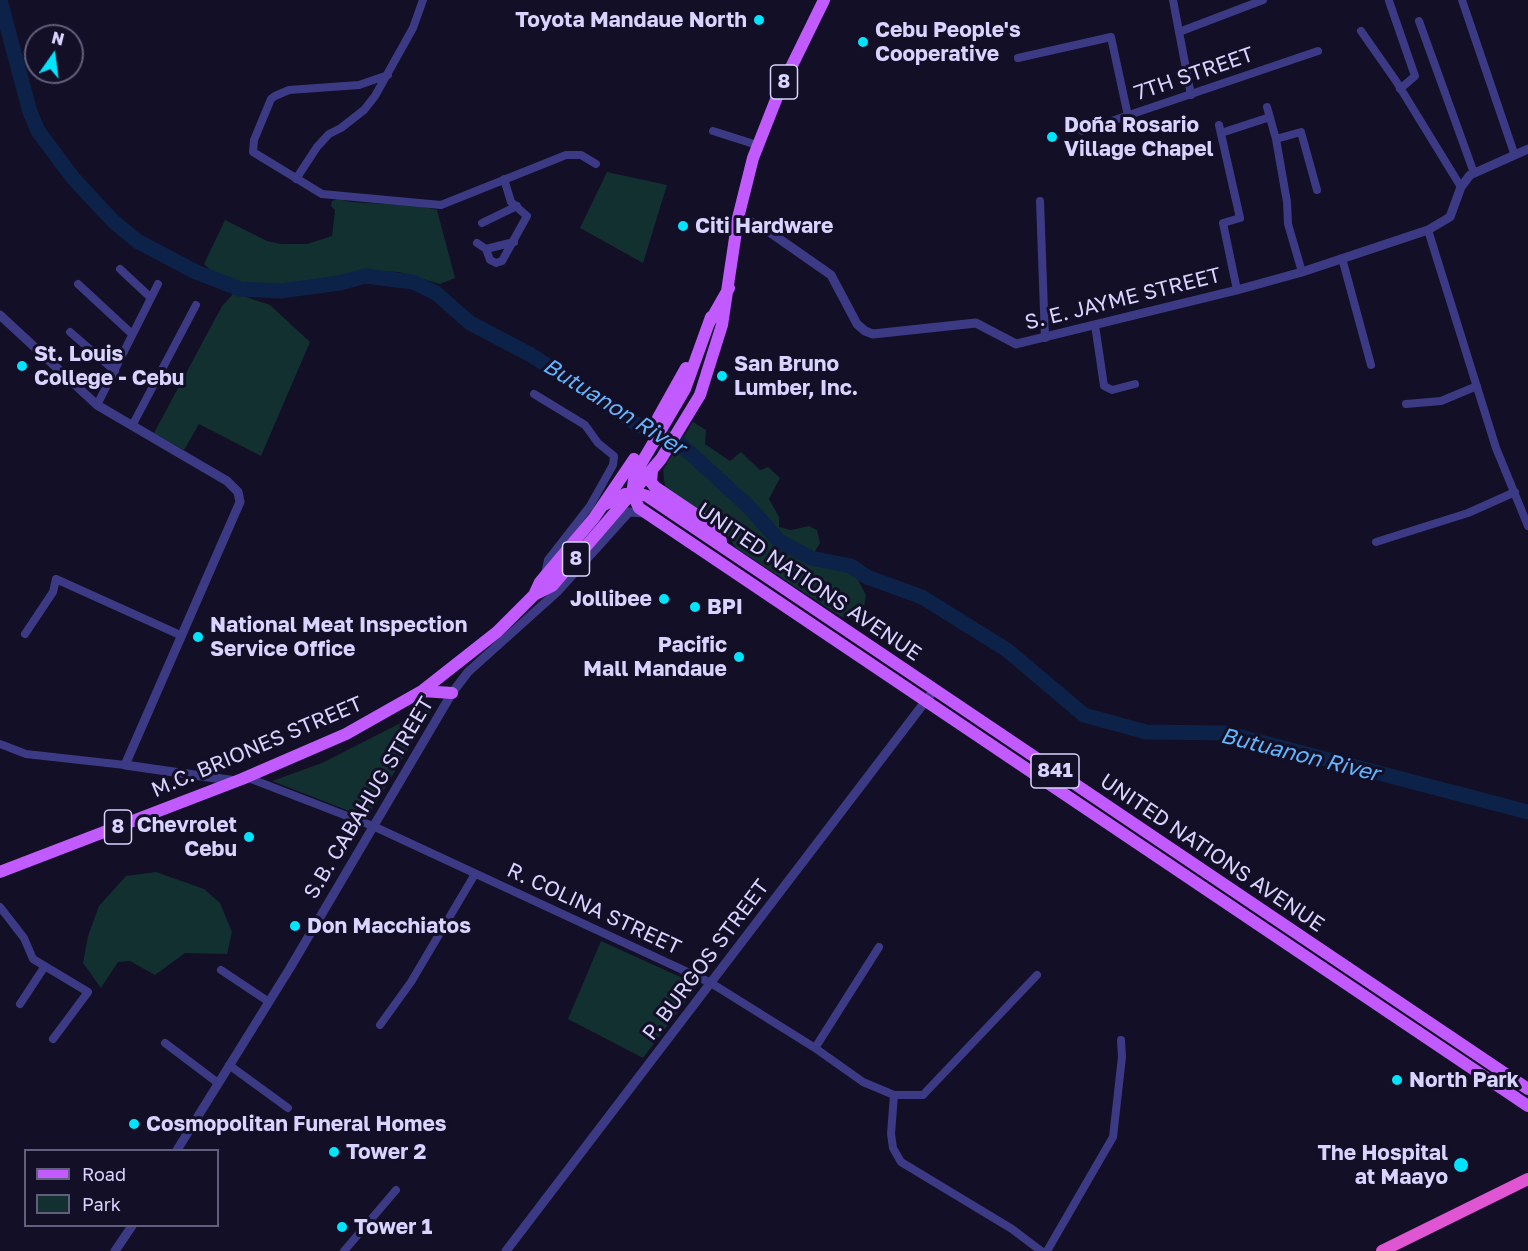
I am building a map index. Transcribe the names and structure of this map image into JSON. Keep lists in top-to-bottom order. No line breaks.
{"streets":{"main road":["8","UNITED NATIONS AVENUE","M.C. BRIONES STREET","841"],"street":["7TH STREET","S. E. JAYME STREET","S.B. CABAHUG STREET","R. COLINA STREET","P. BURGOS STREET"]},"crossings":[["8","S. E. JAYME STREET"],["8","M.C. BRIONES STREET"],["UNITED NATIONS AVENUE","M.C. BRIONES STREET"],["UNITED NATIONS AVENUE","S.B. CABAHUG STREET"],["UNITED NATIONS AVENUE","P. BURGOS STREET"],["M.C. BRIONES STREET","R. COLINA STREET"],["S.B. CABAHUG STREET","R. COLINA STREET"],["R. COLINA STREET","P. BURGOS STREET"]],"water":["Butuanon River"],"places":["Toyota Mandaue North","Cebu People's Cooperative","Doña Rosario Village Chapel","Citi Hardware","St. Louis College - Cebu","San Bruno Lumber, Inc.","Jollibee","BPI","National Meat Inspection Service Office","Pacific Mall Mandaue","Chevrolet Cebu","Don Macchiatos","North Park","Cosmopolitan Funeral Homes","Tower 2","The Hospital at Maayo","Tower 1"],"legend":["Road","Park"],"north":"top"}
